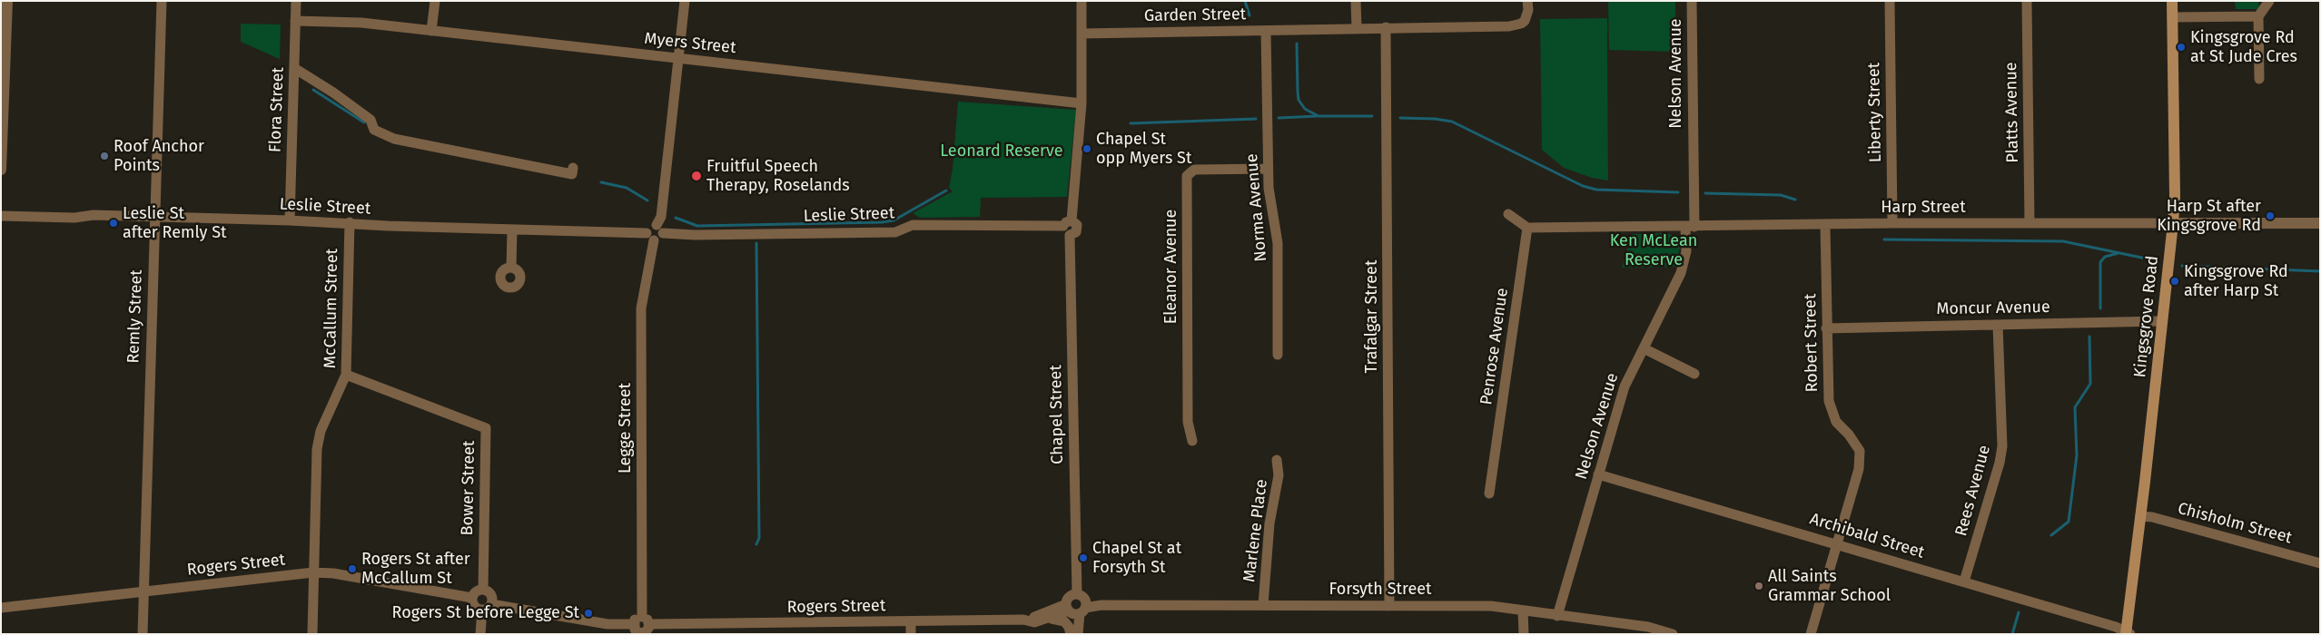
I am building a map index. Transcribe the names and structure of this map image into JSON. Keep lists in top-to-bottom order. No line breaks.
{"streets":{"main road":["Kingsgrove Road"],"street":["Garden Street","Myers Street","Nelson Avenue","Flora Street","Liberty Street","Platts Avenue","Leslie Street","Norma Avenue","Harp Street","Eleanor Avenue","McCallum Street","Moncur Avenue","Remly Street","Trafalgar Street","Robert Street","Penrose Avenue","Chapel Street","Legge Street","Bower Street","Rees Avenue","Chisholm Street","Marlene Place","Archibald Street","Rogers Street","Forsyth Street"]},"crossings":[["Garden Street","Norma Avenue"],["Garden Street","Trafalgar Street"],["Myers Street","Flora Street"],["Nelson Avenue","Harp Street"],["Nelson Avenue","Archibald Street"],["Nelson Avenue","Forsyth Street"],["Flora Street","Leslie Street"],["Liberty Street","Harp Street"],["Platts Avenue","Harp Street"],["Leslie Street","McCallum Street"],["Leslie Street","Remly Street"],["Leslie Street","Chapel Street"],["Leslie Street","Legge Street"],["Norma Avenue","Eleanor Avenue"],["Harp Street","Kingsgrove Road"],["Harp Street","Robert Street"],["Harp Street","Penrose Avenue"],["McCallum Street","Bower Street"],["McCallum Street","Rogers Street"],["Moncur Avenue","Kingsgrove Road"],["Moncur Avenue","Robert Street"],["Moncur Avenue","Rees Avenue"],["Remly Street","Rogers Street"],["Trafalgar Street","Forsyth Street"],["Kingsgrove Road","Chisholm Street"],["Kingsgrove Road","Archibald Street"],["Robert Street","Archibald Street"],["Bower Street","Rogers Street"],["Rees Avenue","Archibald Street"],["Marlene Place","Forsyth Street"],["Rogers Street","Forsyth Street"]],"parks":["Leonard Reserve","Ken McLean Reserve"],"places":["Kingsgrove Rd at St Jude Cres","Chapel St opp Myers St","Roof Anchor Points","Fruitful Speech Therapy, Roselands","Harp St after Kingsgrove Rd","Leslie St after Remly St","Kingsgrove Rd after Harp St","Chapel St at Forsyth St","Rogers St after McCallum St","All Saints Grammar School","Rogers St before Legge St"]}
